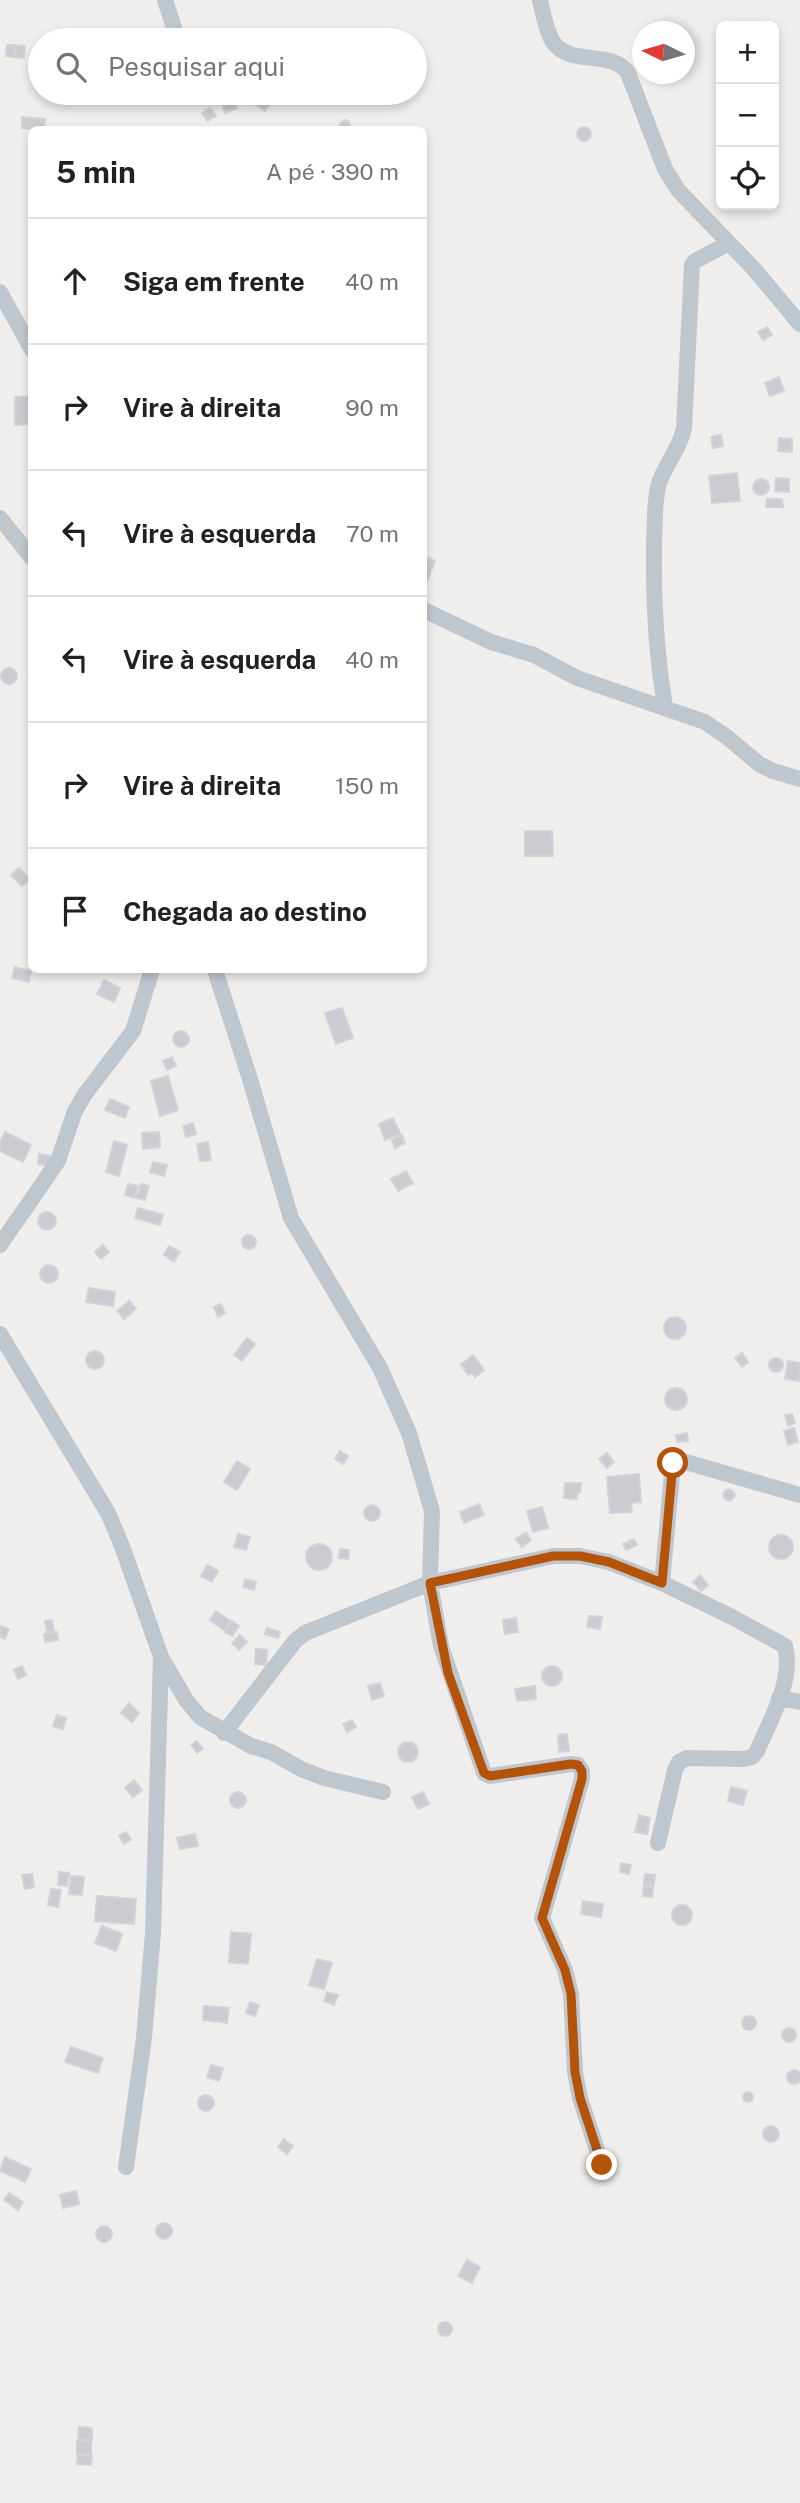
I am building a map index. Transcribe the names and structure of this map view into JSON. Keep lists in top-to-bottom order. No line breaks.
{"north":"left","page":{"map_buttons":["+","−"],"search":"Pesquisar aqui","heading":["5 min","A pé · 390 m"],"list":[["Siga em frente","40 m"],["Vire à direita","90 m"],["Vire à esquerda","70 m"],["Vire à esquerda","40 m"],["Vire à direita","150 m"],"Chegada ao destino"]}}
